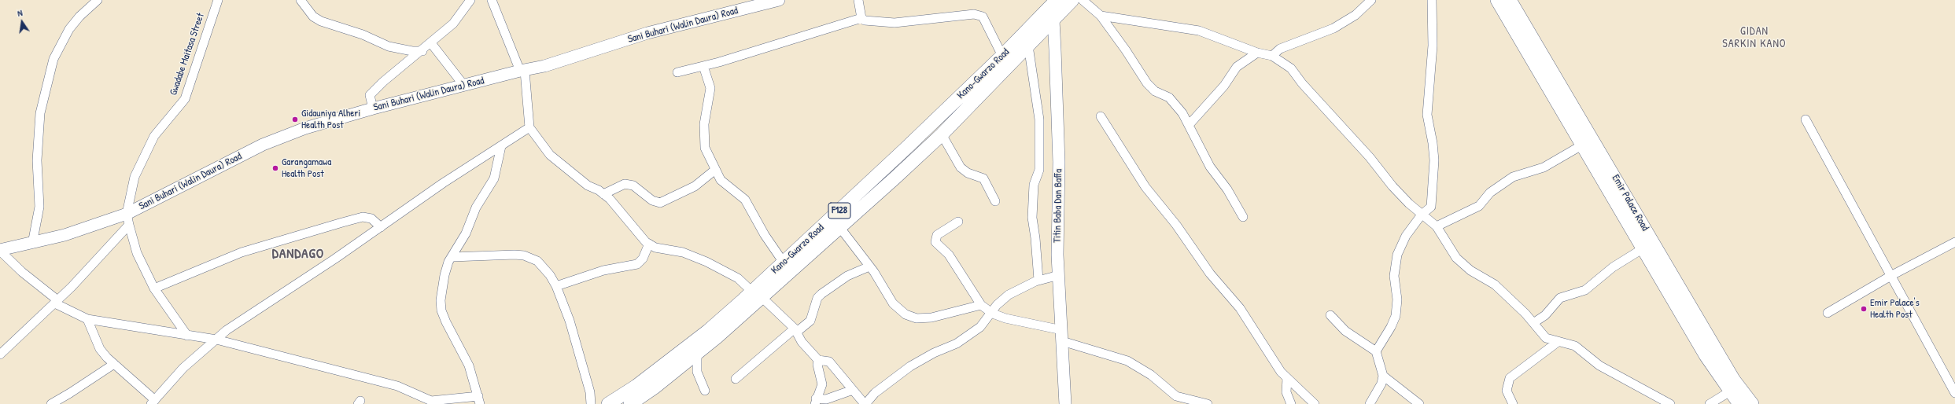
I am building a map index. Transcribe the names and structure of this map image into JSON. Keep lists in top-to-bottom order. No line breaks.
{"streets":{"main road":["Kano-Gwarzo Road","Emir Palace Road","F128"],"street":["Sani Buhari (Walin Daura) Road","Gwadabe Maitasa Street","Titin Baba Dan Baffa"]},"crossings":[["Sani Buhari (Walin Daura) Road","Gwadabe Maitasa Street"],["Kano-Gwarzo Road","Titin Baba Dan Baffa"]],"districts":["GIDAN SARKIN KANO","DANDAGO"],"places":["Gidauniya Alheri Health Post","Garangamawa Health Post","Emir Palace's Health Post"],"north":"top"}
